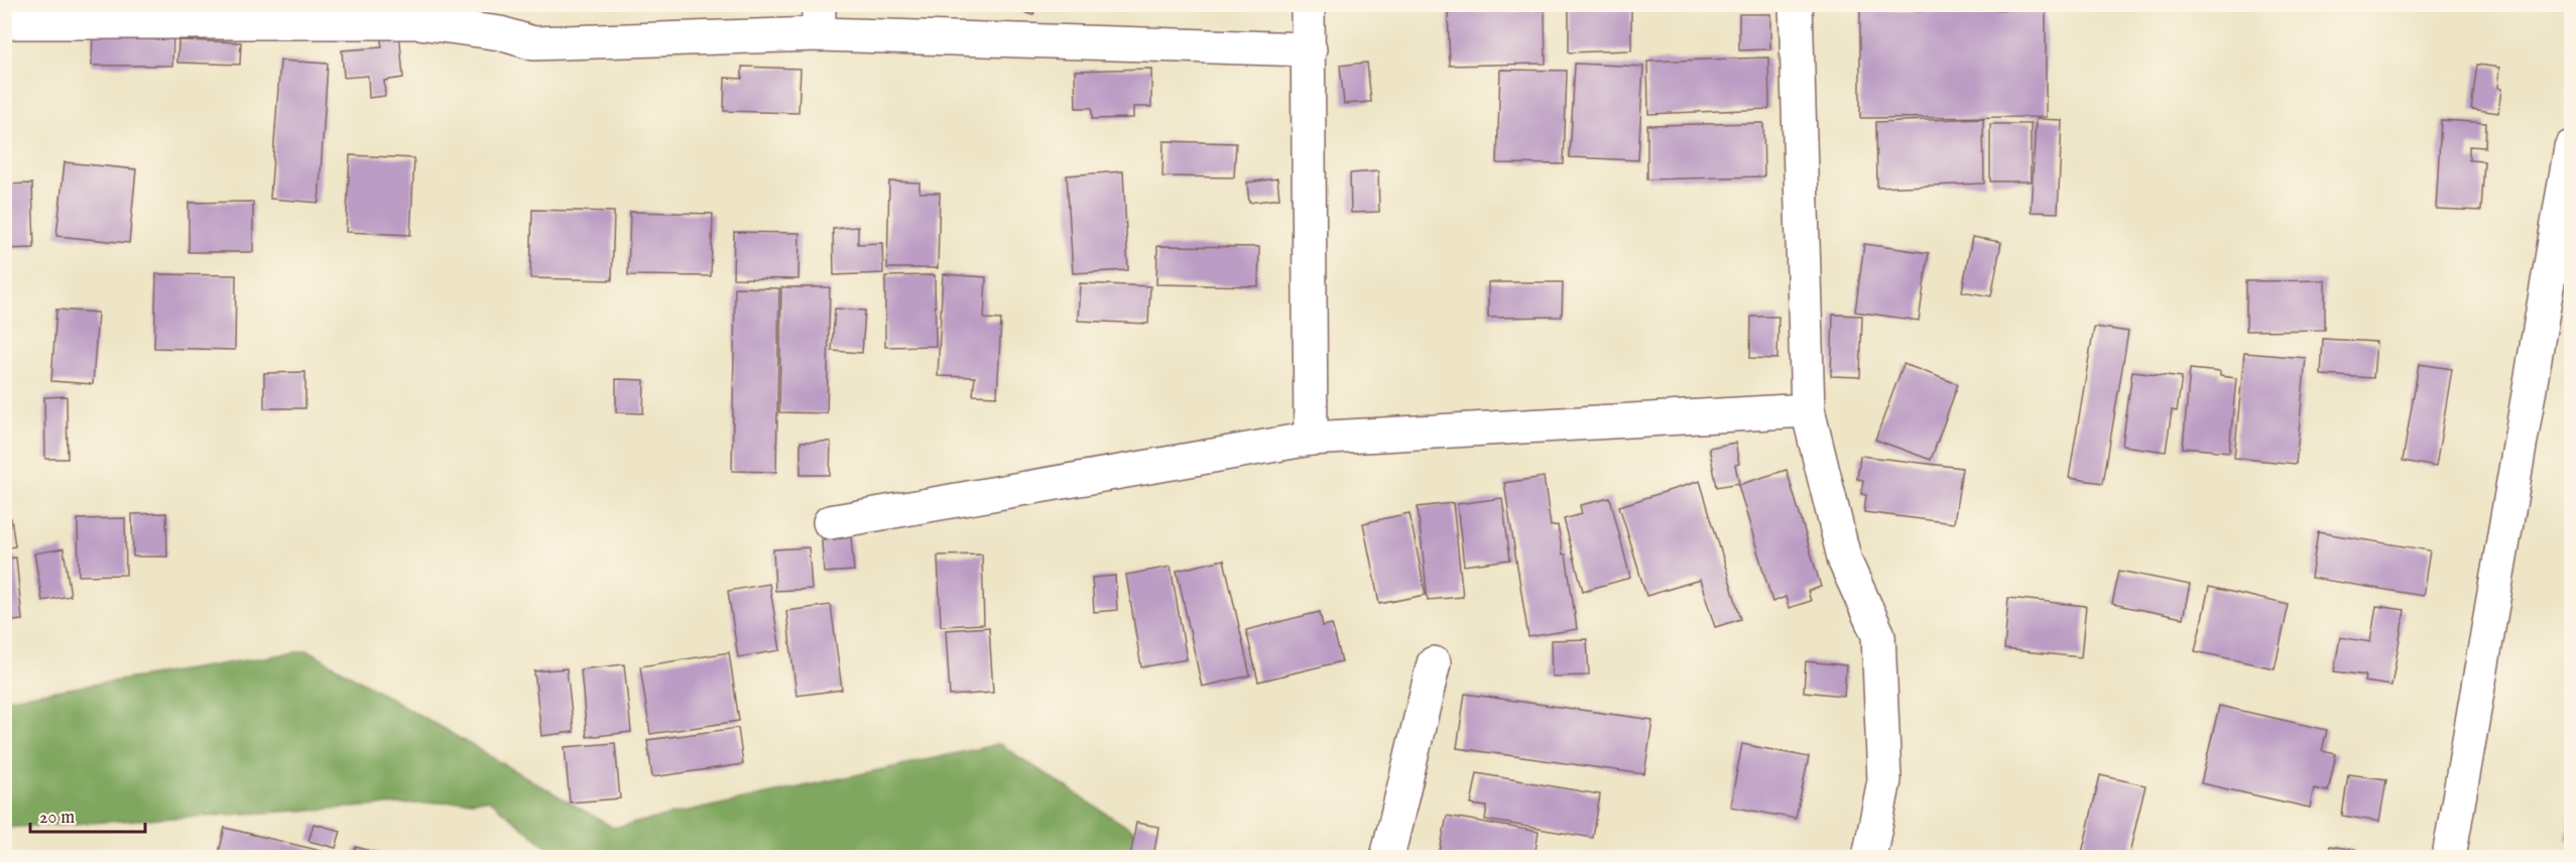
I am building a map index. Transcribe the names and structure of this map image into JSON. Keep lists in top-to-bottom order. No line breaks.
{"scale_bar":"20 m"}
